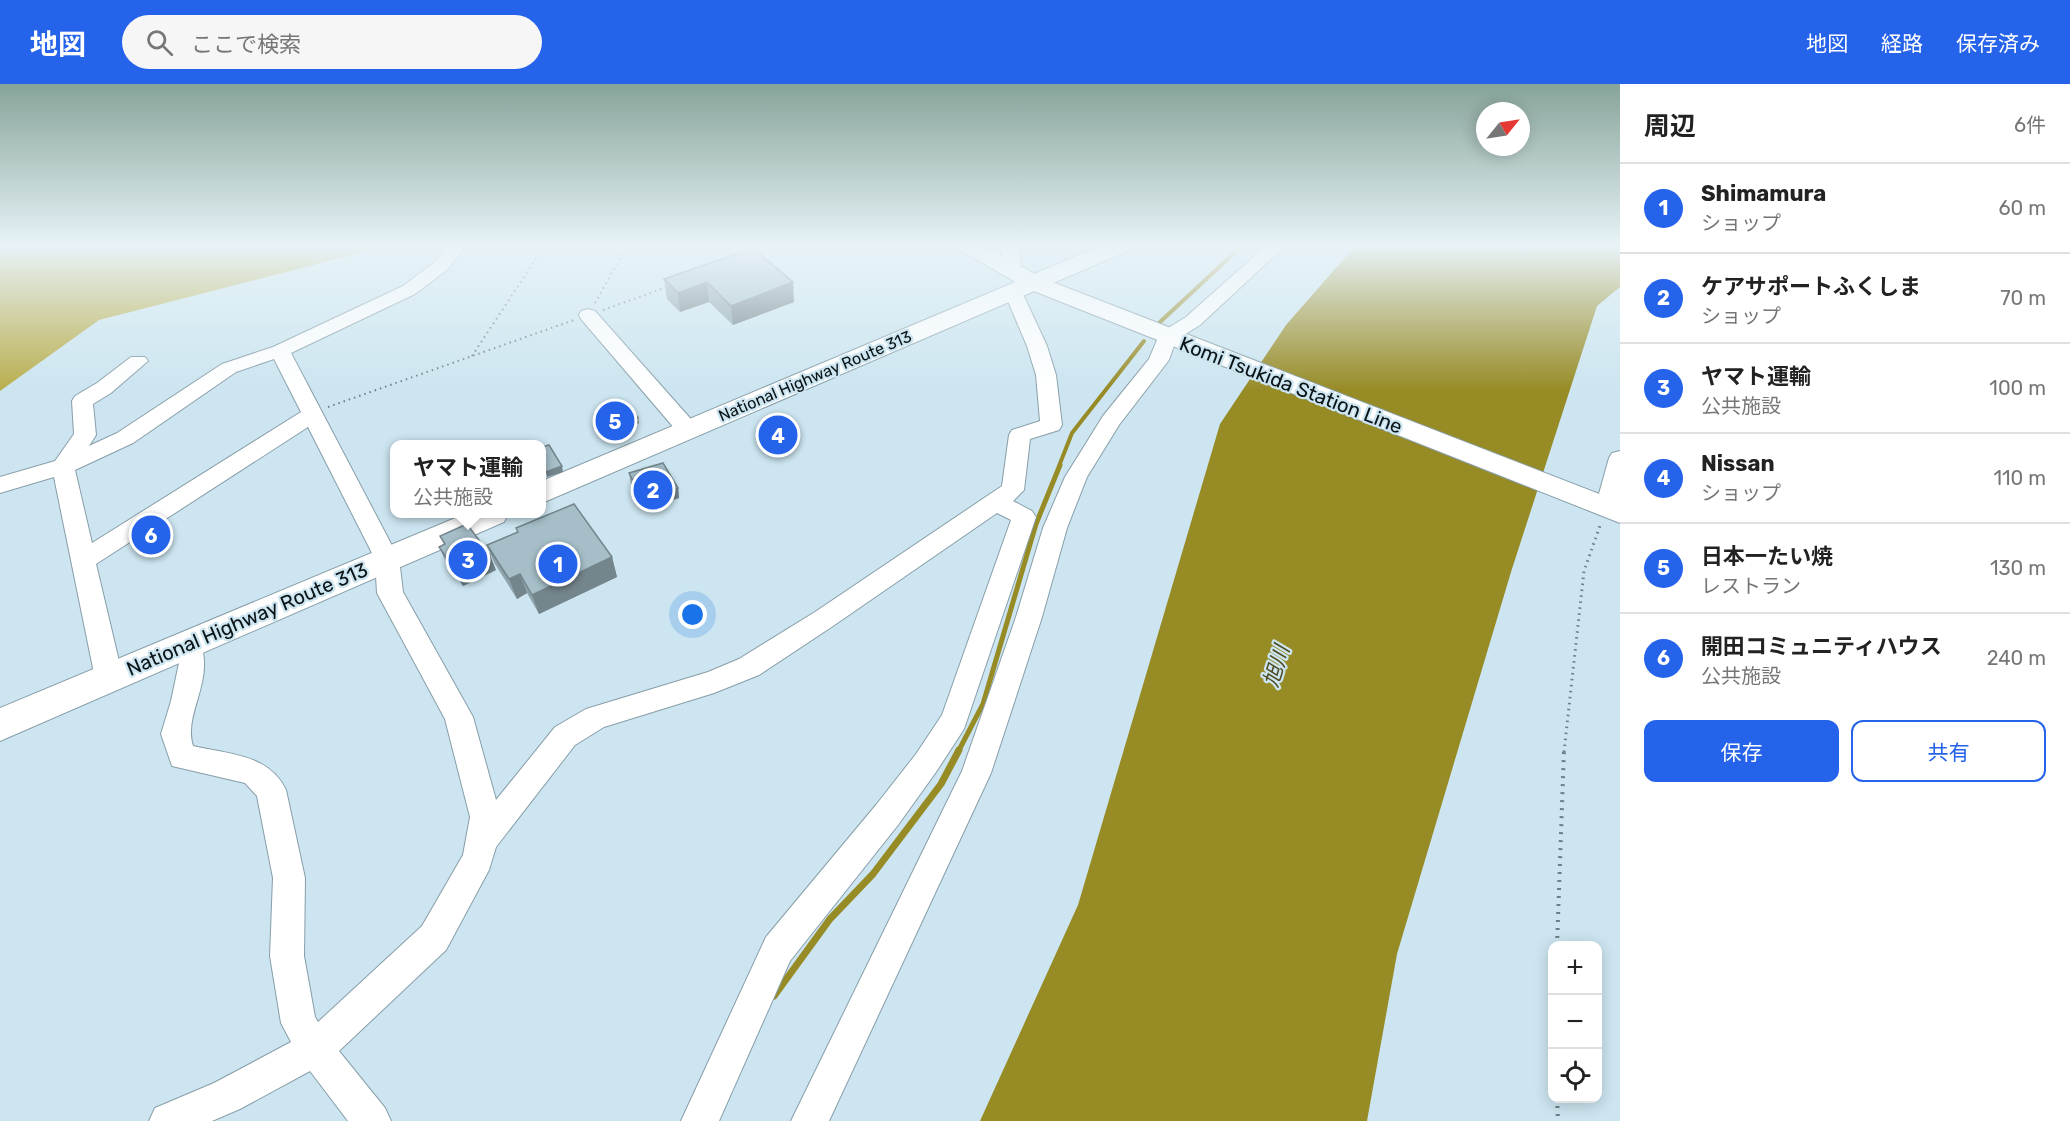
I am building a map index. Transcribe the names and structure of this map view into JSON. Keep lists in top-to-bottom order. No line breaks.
{"streets":{"highway":["National Highway Route 313"],"main road":["Komi Tsukida Station Line"]},"water":["旭川"],"north":"top right","page":{"header":"地図","search":"ここで検索","nav":["地図","経路","保存済み"],"heading":["周辺","6件"],"list":[{"mark":"1","name":"Shimamura","note":"ショップ","value":"60 m"},{"mark":"2","name":"ケアサポートふくしま","note":"ショップ","value":"70 m"},{"mark":"3","name":"ヤマト運輸","note":"公共施設","value":"100 m"},{"mark":"4","name":"Nissan","note":"ショップ","value":"110 m"},{"mark":"5","name":"日本一たい焼","note":"レストラン","value":"130 m"},{"mark":"6","name":"開田コミュニティハウス","note":"公共施設","value":"240 m"}],"pins":["5","4","2","6","3","1"],"popup":["ヤマト運輸","公共施設"],"buttons":["保存","共有"],"map_buttons":["+","−"]}}
